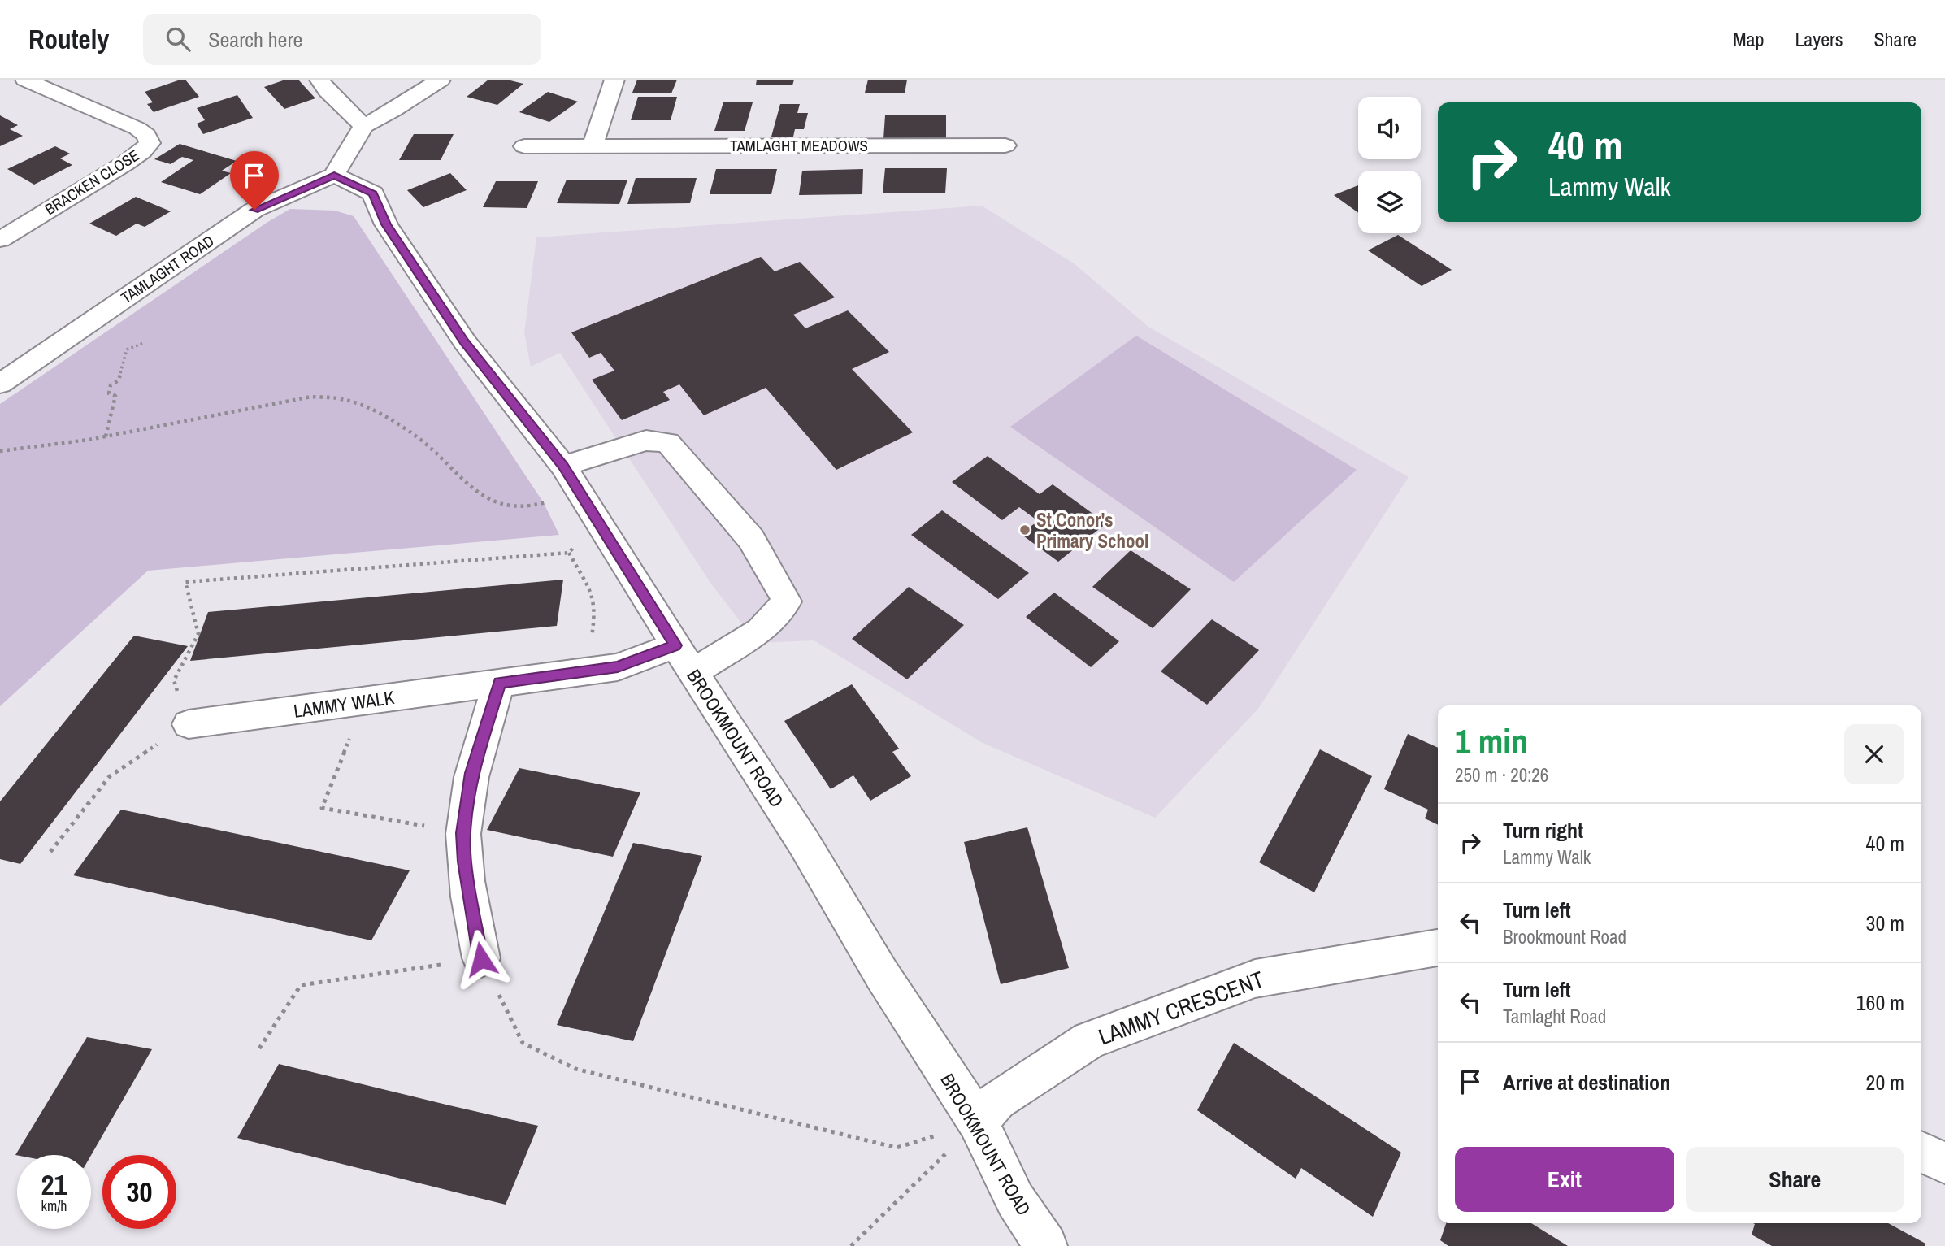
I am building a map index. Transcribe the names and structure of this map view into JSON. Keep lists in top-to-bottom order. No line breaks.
{"streets":{"street":["TAMLAGHT MEADOWS","BRACKEN CLOSE","TAMLAGHT ROAD","LAMMY WALK","BROOKMOUNT ROAD","LAMMY CRESCENT"]},"crossings":[["TAMLAGHT ROAD","BROOKMOUNT ROAD"],["LAMMY WALK","BROOKMOUNT ROAD"],["BROOKMOUNT ROAD","LAMMY CRESCENT"]],"places":["St Conor's Primary School"],"page":{"header":"Routely","search":"Search here","nav":["Map","Layers","Share"],"turn":["40 m","Lammy Walk"],"heading":["1 min","250 m · 20:26"],"list":[{"name":"Turn right","note":"Lammy Walk","value":"40 m"},{"name":"Turn left","note":"Brookmount Road","value":"30 m"},{"name":"Turn left","note":"Tamlaght Road","value":"160 m"},{"name":"Arrive at destination","value":"20 m"}],"buttons":["Exit","Share"],"speed":"21 km/h","limit":"30"}}
